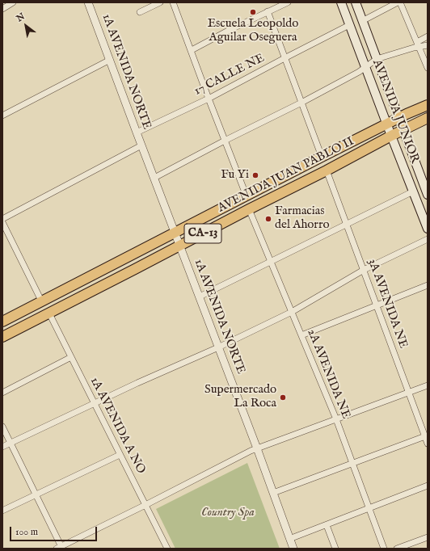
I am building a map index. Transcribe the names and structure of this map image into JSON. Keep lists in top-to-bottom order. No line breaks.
{"streets":{"highway":["AVENIDA JUAN PABLO II","CA-13"],"main road":["AVENIDA JUNIOR"],"street":["1A AVENIDA NORTE","17 CALLE NE","3A AVENIDA NE","2A AVENIDA NE","1A AVENIDA A NO"]},"crossings":[["1A AVENIDA NORTE","17 CALLE NE"],["1A AVENIDA NORTE","AVENIDA JUAN PABLO II"],["17 CALLE NE","AVENIDA JUNIOR"],["AVENIDA JUNIOR","AVENIDA JUAN PABLO II"],["AVENIDA JUAN PABLO II","3A AVENIDA NE"],["AVENIDA JUAN PABLO II","2A AVENIDA NE"],["AVENIDA JUAN PABLO II","1A AVENIDA A NO"]],"parks":["Country Spa"],"places":["Escuela Leopoldo Aguilar Oseguera","Fu Yi","Farmacias del Ahorro","Supermercado La Roca"],"scale_bar":"100 m","north":"top left"}
